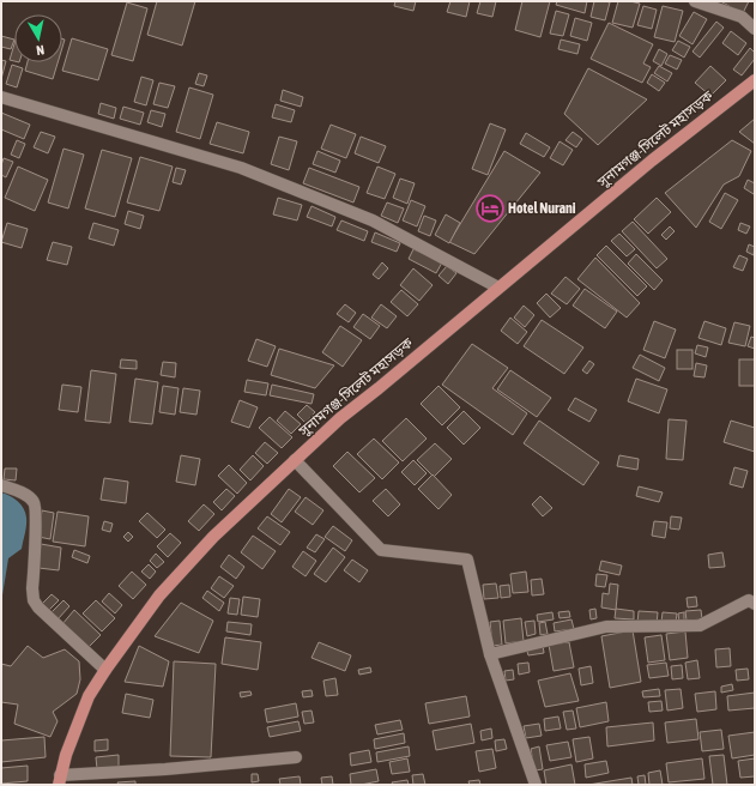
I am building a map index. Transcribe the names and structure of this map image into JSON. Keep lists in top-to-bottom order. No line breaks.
{"streets":{"main road":["সুনামগঞ্জ-সিলেট মহাসড়ক"]},"places":{"hotel":["Hotel Nurani"]},"north":"bottom"}
